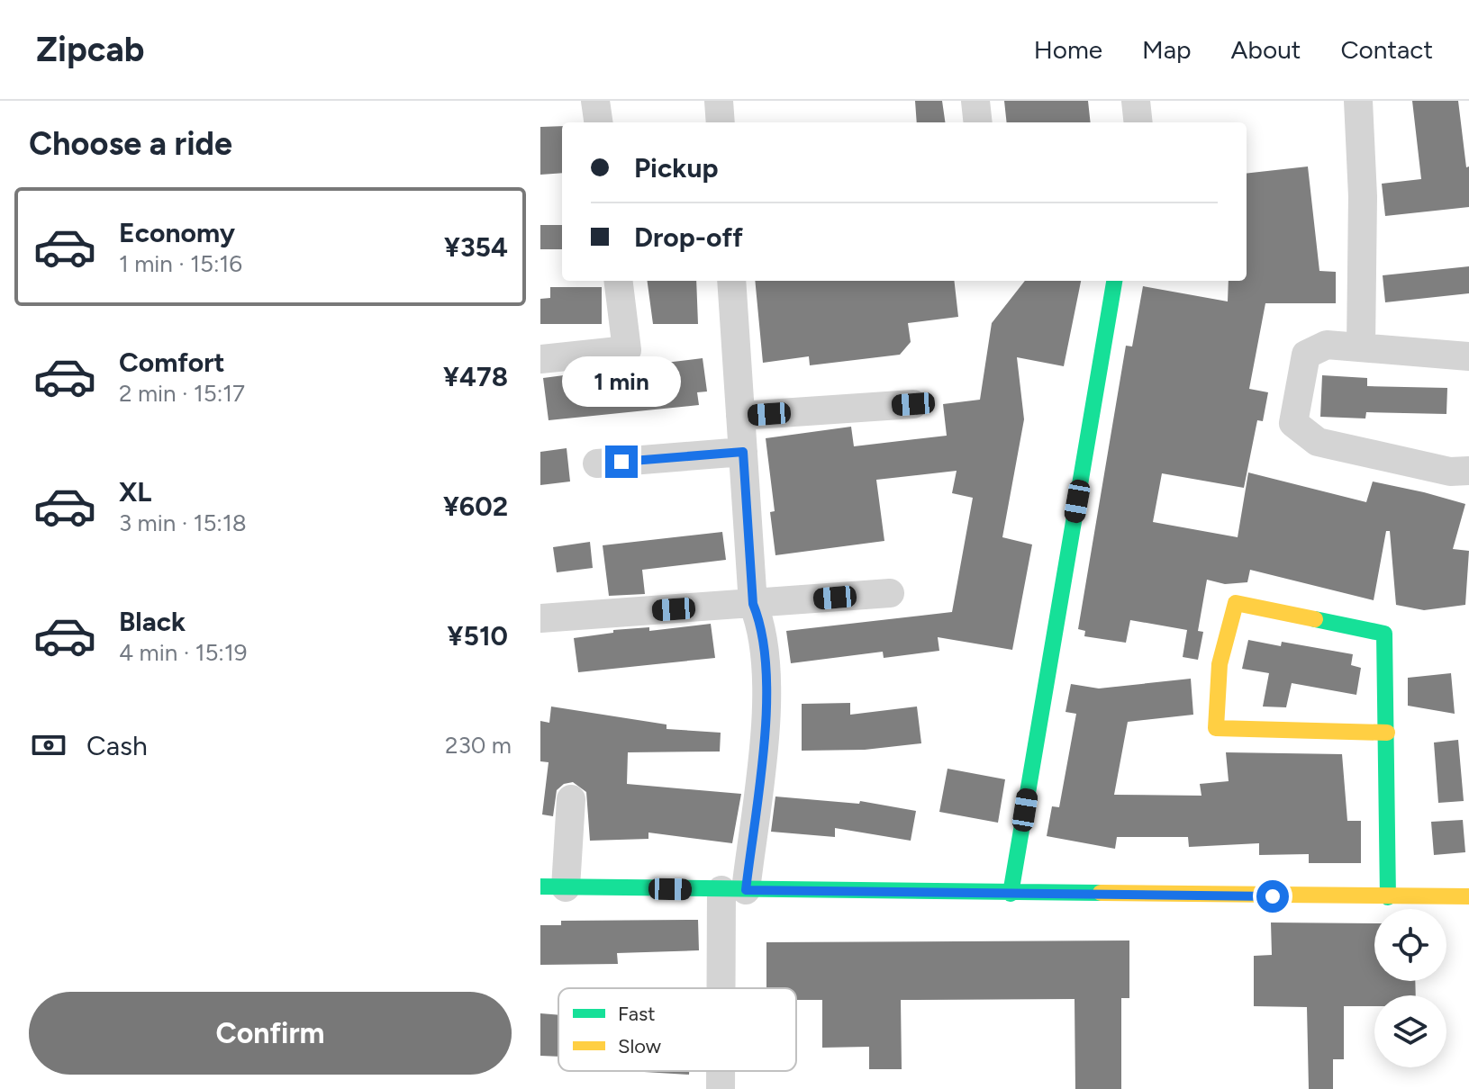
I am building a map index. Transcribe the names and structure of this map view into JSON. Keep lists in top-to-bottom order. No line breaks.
{"legend":["Fast","Slow"],"page":{"header":"Zipcab","nav":["Home","Map","About","Contact"],"heading":"Choose a ride","banner":["Pickup","Drop-off"],"list":[{"name":"Economy","note":"1 min · 15:16","value":"¥354"},{"name":"Comfort","note":"2 min · 15:17","value":"¥478"},{"name":"XL","note":"3 min · 15:18","value":"¥602"},{"name":"Black","note":"4 min · 15:19","value":"¥510"}],"bubble":"1 min","pay":["Cash","230 m"],"buttons":"Confirm"}}
